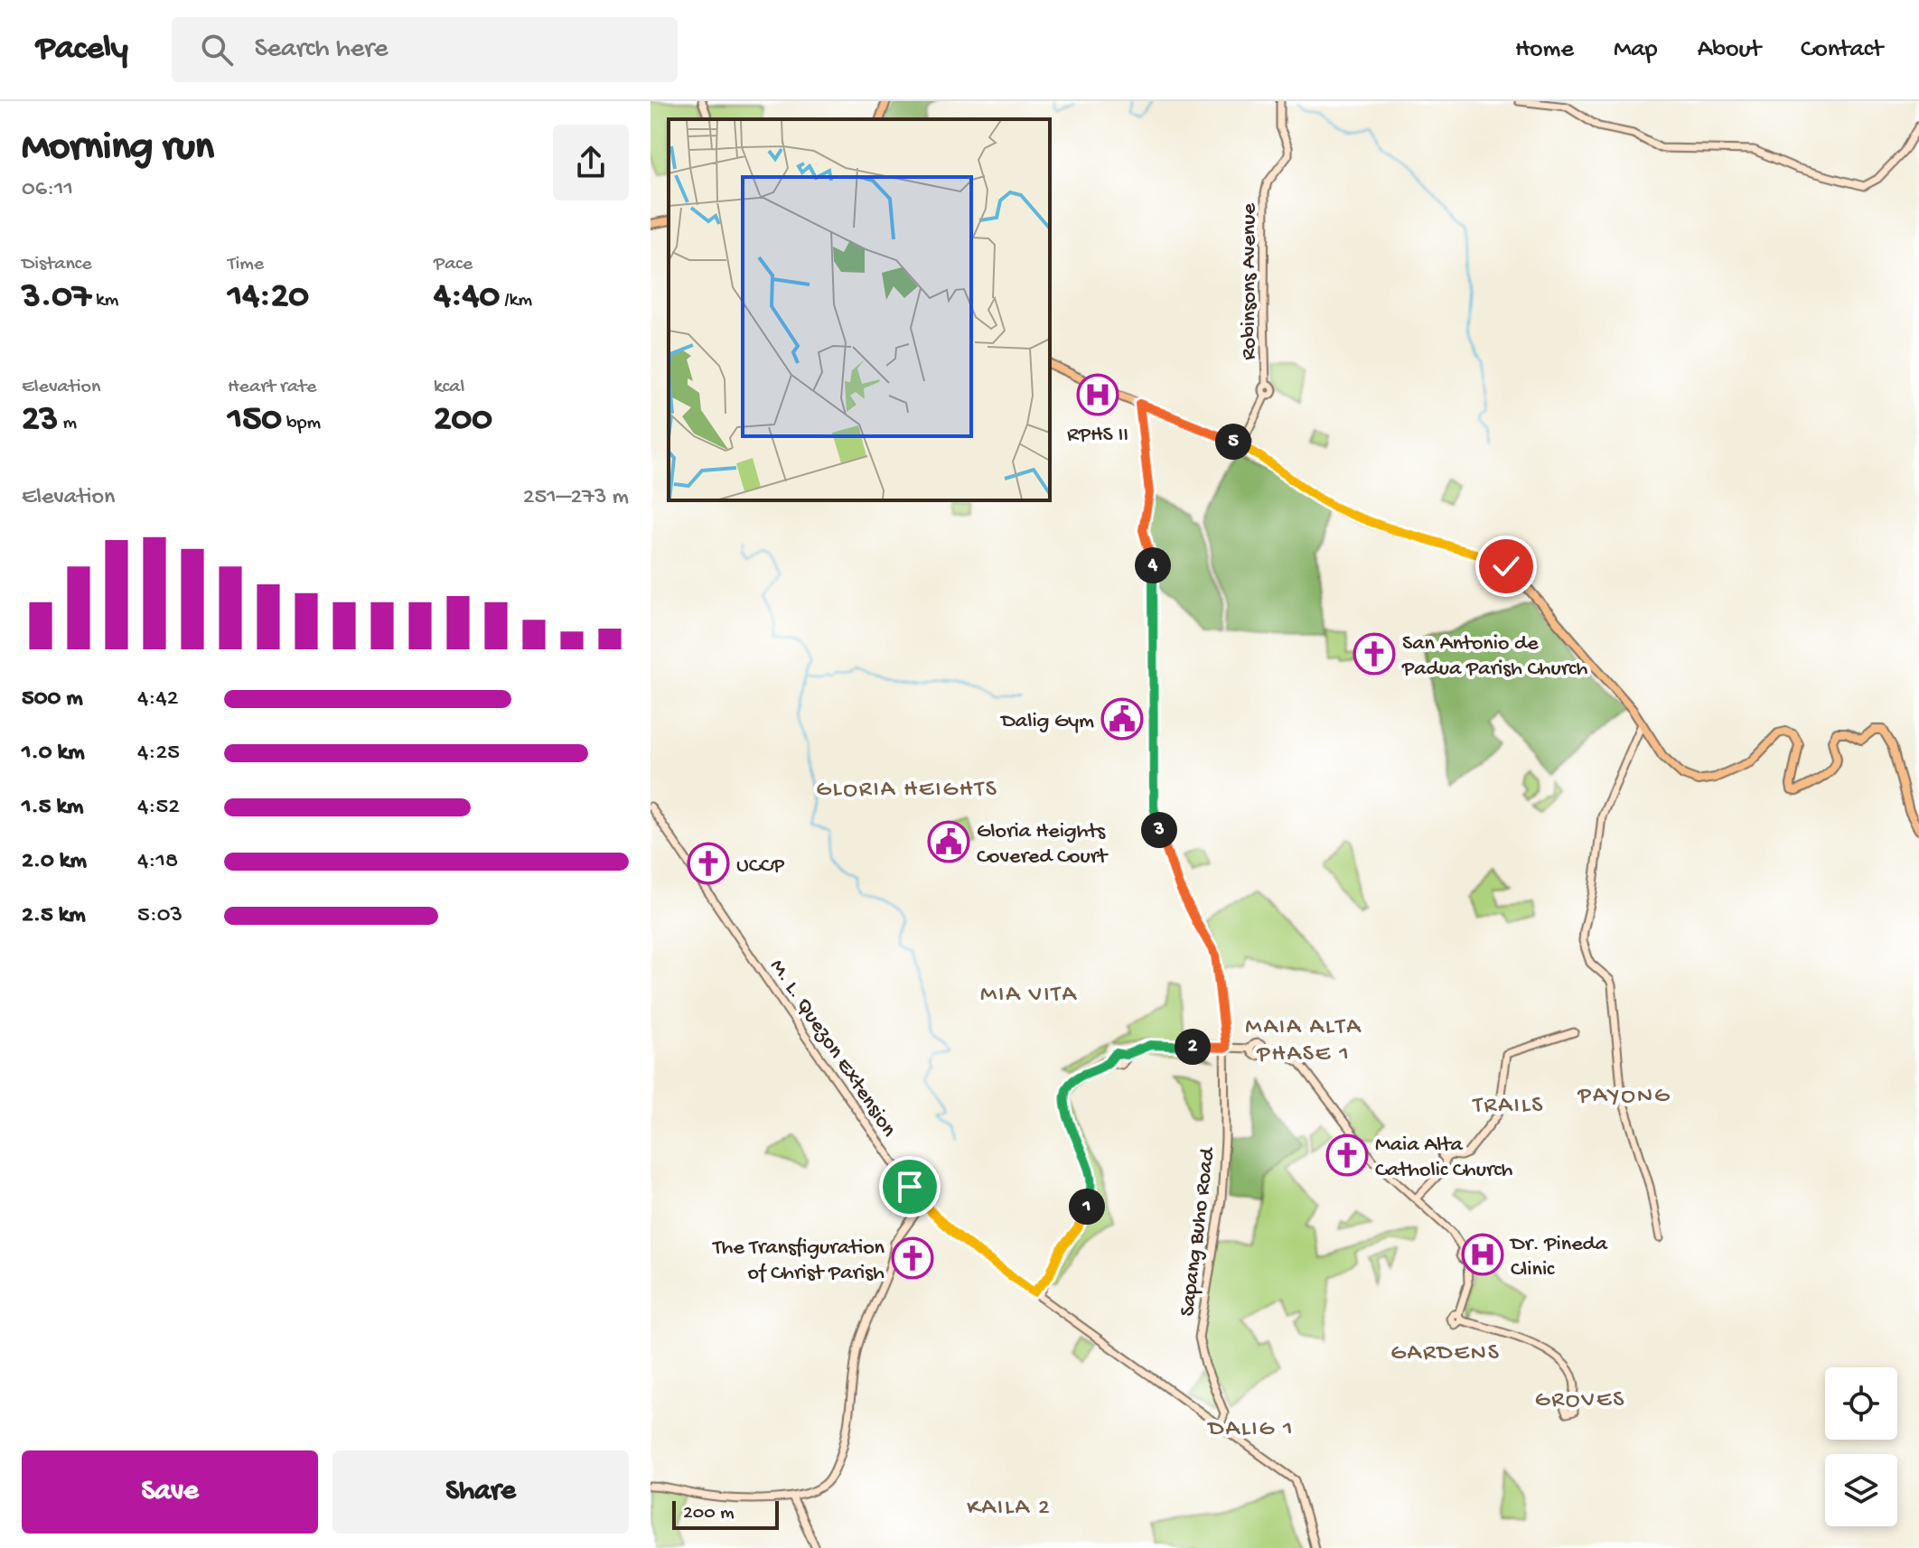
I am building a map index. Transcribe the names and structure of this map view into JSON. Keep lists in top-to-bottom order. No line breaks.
{"streets":{"street":["Robinsons Avenue","M. L. Quezon Extension","Sapang Buho Road"]},"crossings":[["M. L. Quezon Extension","Sapang Buho Road"]],"districts":["GLORIA HEIGHTS","MIA VITA","MAIA ALTA PHASE 1","PAYONG","TRAILS","GARDENS","GROVES","DALIG 1","KAILA 2"],"places":{"hospital":["RPHS II","Dr. Pineda Clinic"],"church":["San Antonio de Padua Parish Church","UCCP","Maia Alta Catholic Church","The Transfiguration of Christ Parish"],"public building":["Dalig Gym","Gloria Heights Covered Court"]},"scale_bar":"200 m","page":{"header":"Pacely","search":"Search here","nav":["Home","Map","About","Contact"],"heading":["Morning run","06:11"],"stats":[["Distance","3.07 km"],["Time","14:20"],["Pace","4:40 /km"],["Elevation","23 m"],["Heart rate","150 bpm"],["kcal","200"]],"pins":["5","4","3","2","1"],"chart":["Elevation","251–273 m"],"list":[{"name":"500 m","note":"4:42"},{"name":"1.0 km","note":"4:25"},{"name":"1.5 km","note":"4:52"},{"name":"2.0 km","note":"4:18"},{"name":"2.5 km","note":"5:03"}],"buttons":["Save","Share"],"scale":"200 m"}}
